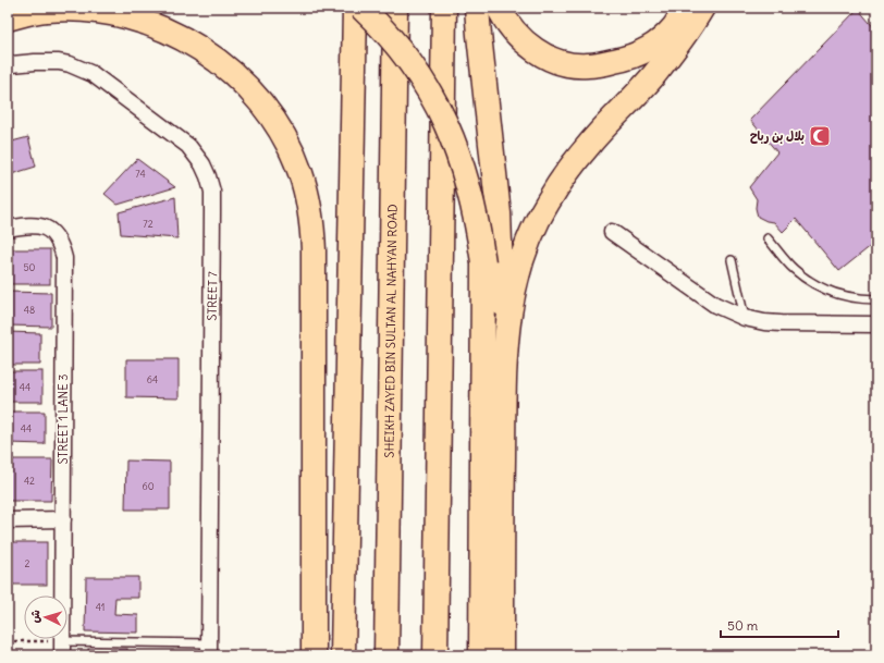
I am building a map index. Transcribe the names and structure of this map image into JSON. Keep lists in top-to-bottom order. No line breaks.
{"streets":{"main road":["SHEIKH ZAYED BIN SULTAN AL NAHYAN ROAD"],"street":["STREET 7","STREET 1 LANE 3"]},"places":{"mosque":["بلال بن رباح"]},"house_numbers":["74","72","50","48","64","44","44","42","60","2","41"],"scale_bar":"50 m","north":"left"}
